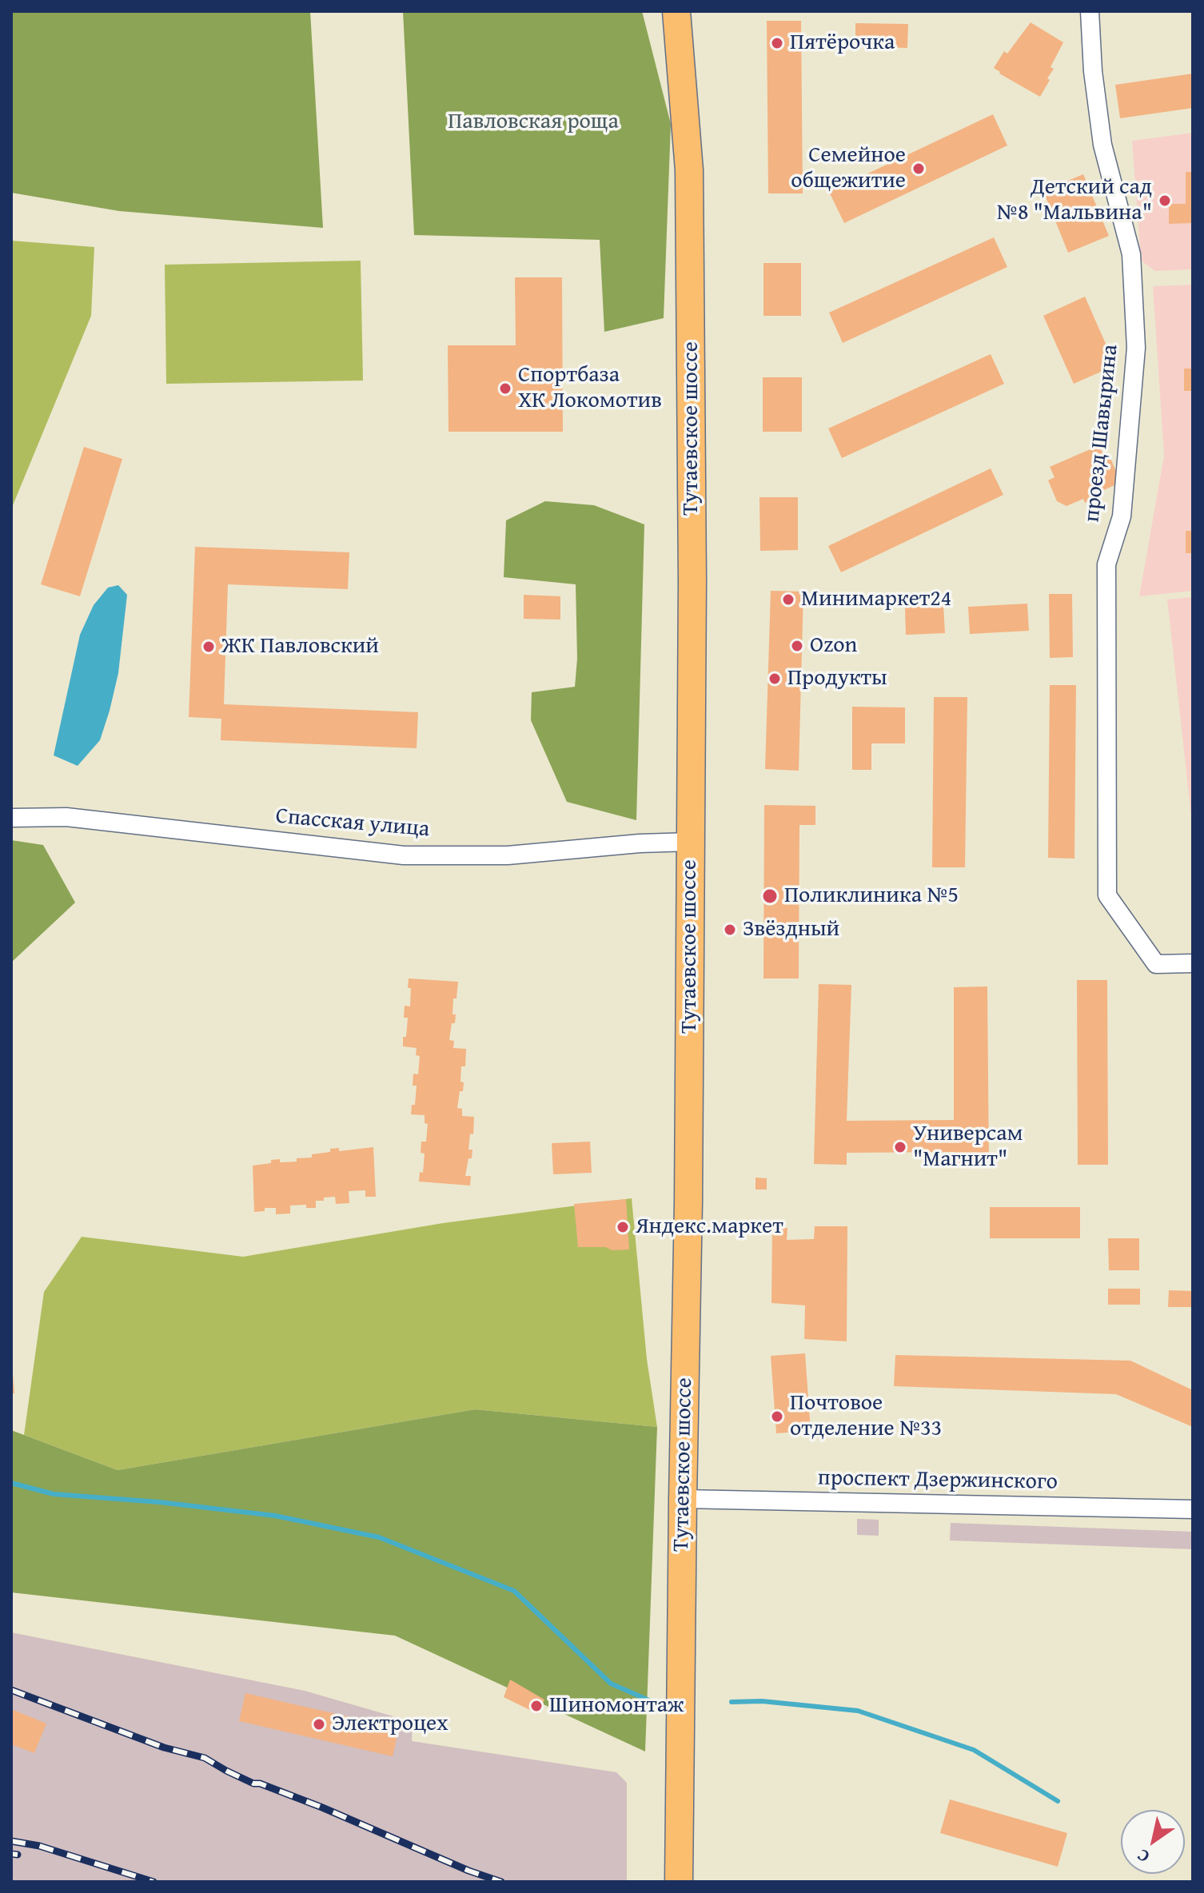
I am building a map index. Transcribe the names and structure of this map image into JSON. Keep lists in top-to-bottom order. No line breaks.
{"streets":{"main road":["Тутаевское шоссе"],"street":["проезд Шавырина","Спасская улица","проспект Дзержинского"]},"crossings":[["Тутаевское шоссе","Спасская улица"],["Тутаевское шоссе","проспект Дзержинского"]],"parks":["Павловская роща"],"places":["Пятёрочка","Семейное общежитие","Детский сад №8 \"Мальвина\"","Спортбаза ХК Локомотив","Минимаркет24","Ozon","ЖК Павловский","Продукты","Поликлиника №5","Звёздный","Универсам \"Магнит\"","Яндекс.маркет","Почтовое отделение №33","Шиномонтаж","Электроцех"],"north":"bottom left"}
